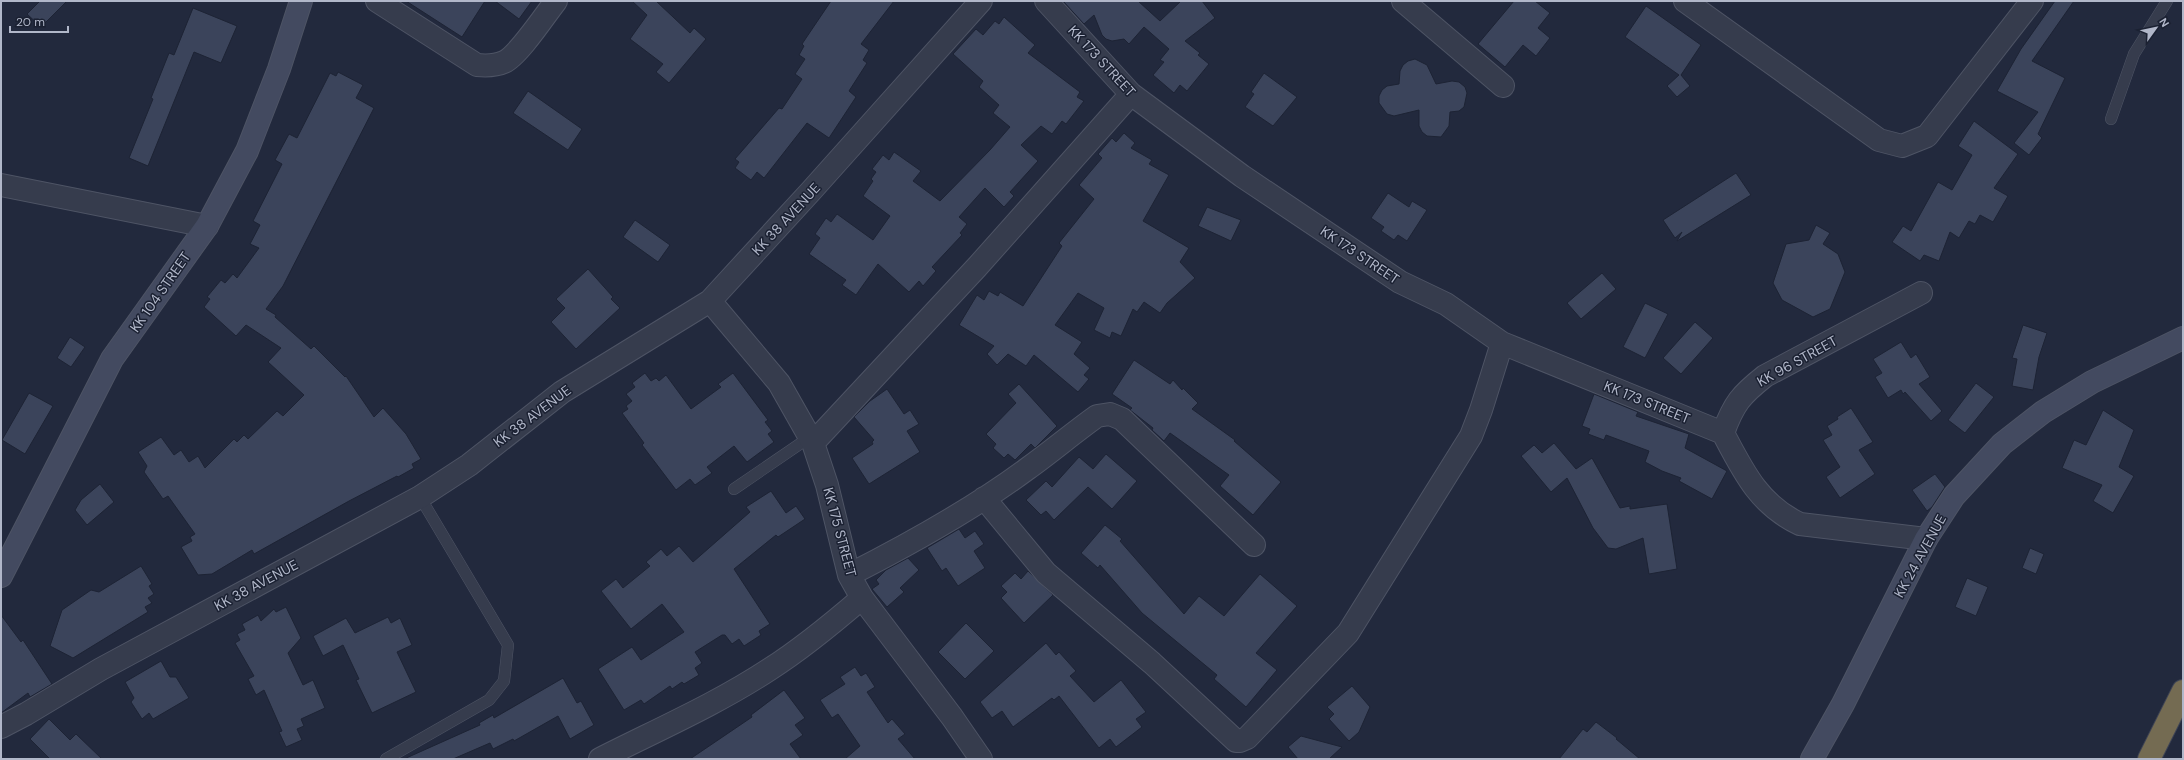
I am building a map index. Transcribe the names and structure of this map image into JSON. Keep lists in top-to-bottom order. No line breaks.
{"streets":{"street":["KK 173 STREET","KK 38 AVENUE","KK 104 STREET","KK 96 STREET","KK 175 STREET","KK 24 AVENUE"]},"crossings":[["KK 173 STREET","KK 96 STREET"],["KK 38 AVENUE","KK 175 STREET"]],"scale_bar":"20 m","north":"top right"}
